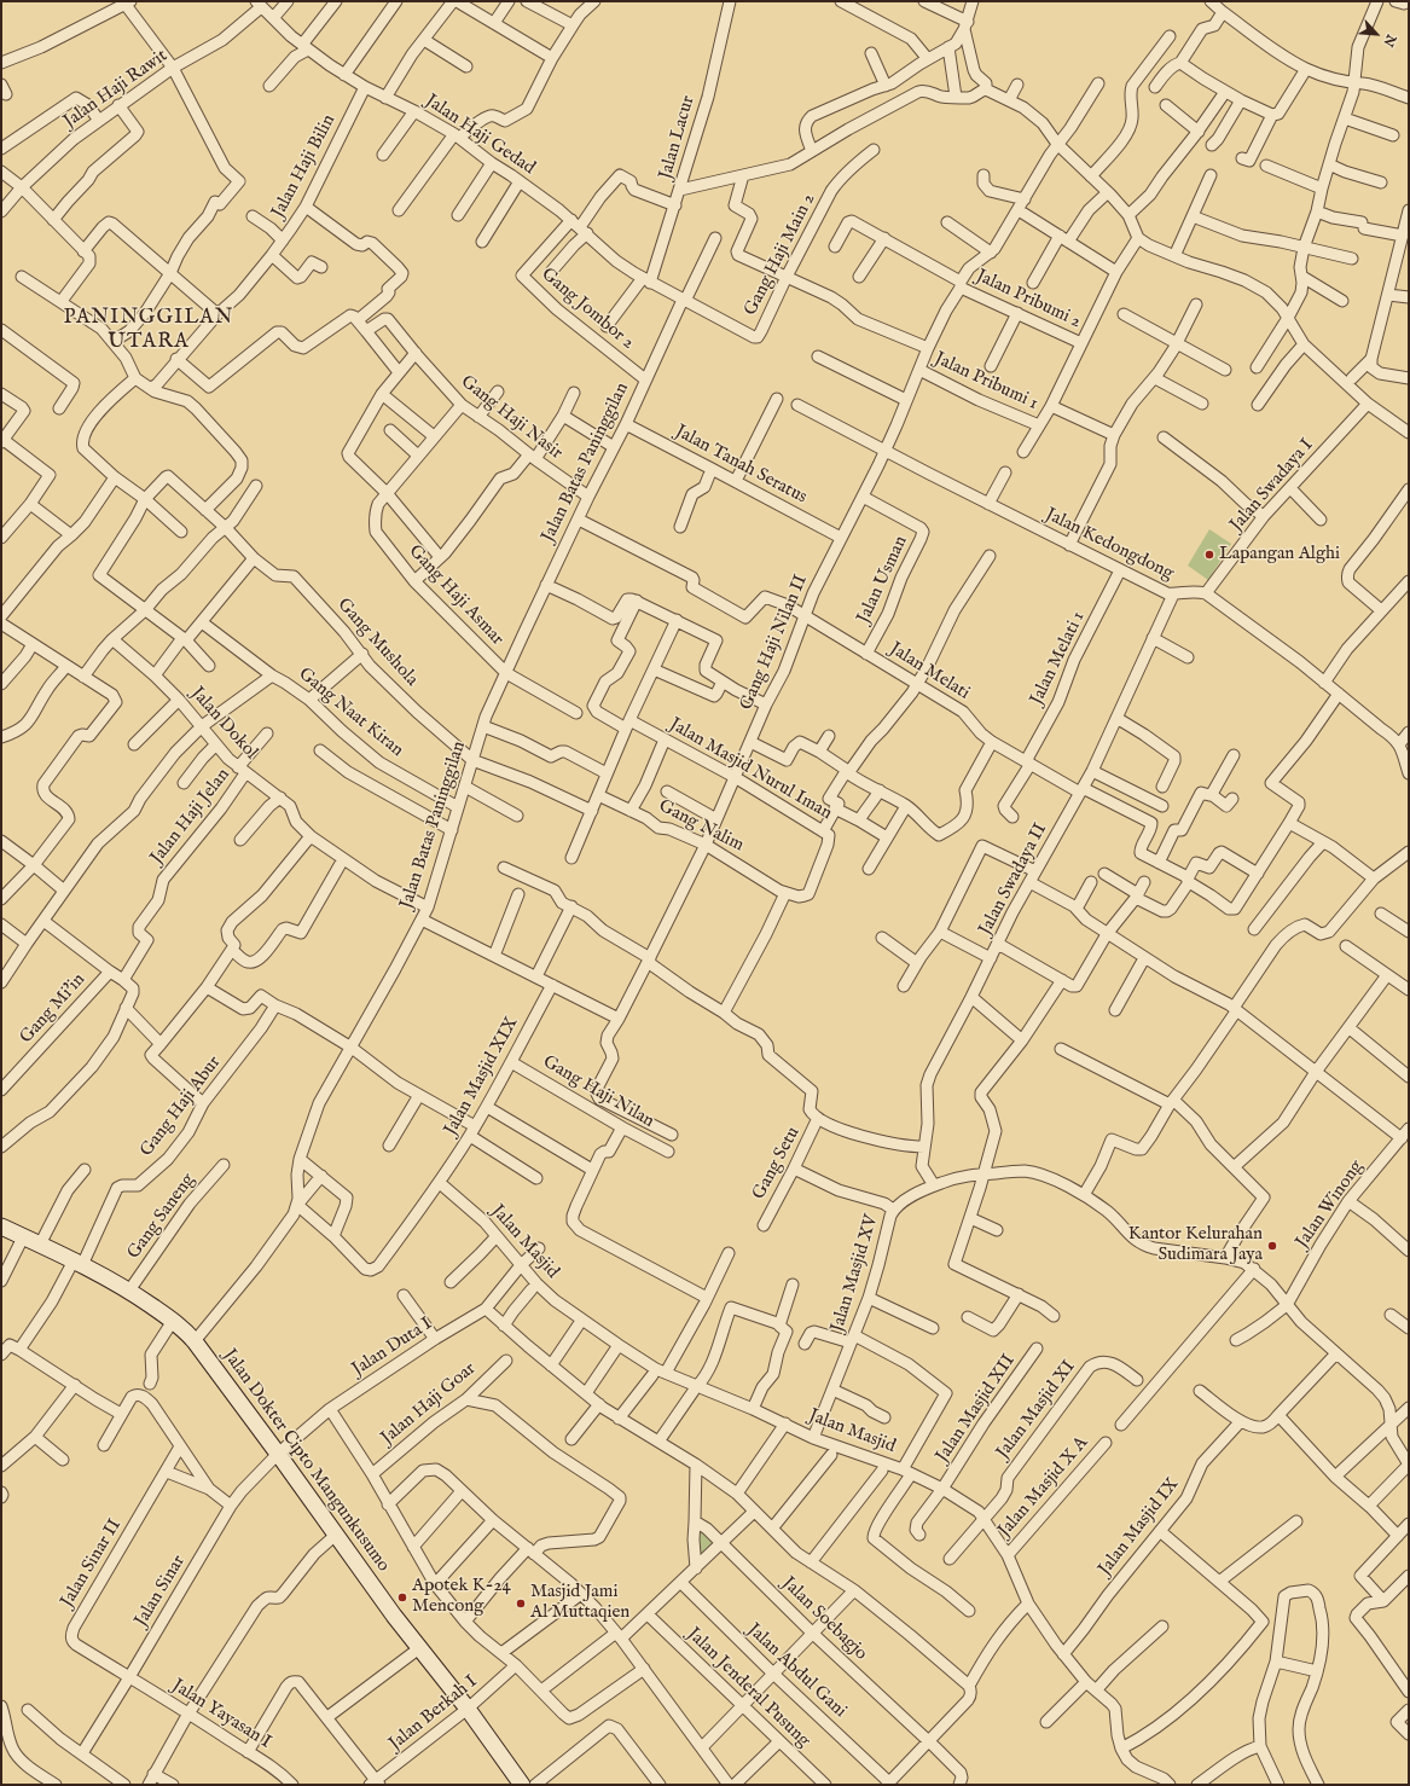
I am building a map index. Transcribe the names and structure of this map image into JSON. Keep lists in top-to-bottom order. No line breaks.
{"streets":{"main road":["Jalan Dokter Cipto Mangunkusumo"],"street":["Jalan Haji Rawit","Jalan Haji Gedad","Jalan Lacur","Jalan Haji Bilin","Gang Haji Main 2","Jalan Pribumi 2","Gang Jombor 2","Jalan Pribumi 1","Gang Haji Nasir","Jalan Batas Paninggilan","Jalan Tanah Seratus","Jalan Swadaya I","Jalan Kedongdong","Jalan Usman","Gang Haji Asmar","Gang Mushola","Gang Haji Nilan II","Jalan Melati 1","Jalan Melati","Gang Naat Kiran","Jalan Dokol","Jalan Masjid Nurul Iman","Jalan Haji Jelan","Gang Nalim","Jalan Swadaya II","Gang Mi'in","Jalan Masjid XIX","Gang Haji Nilan","Gang Haji Abur","Gang Setu","Jalan Winong","Gang Saneng","Jalan Masjid","Jalan Masjid XV","Jalan Duta I","Jalan Haji Goar","Jalan Masjid XII","Jalan Masjid XI","Jalan Masjid X A","Jalan Masjid IX","Jalan Sinar II","Jalan Sinar","Jalan Soebagjo","Jalan Abdul Gani","Jalan Jenderal Pusung","Jalan Berkah I","Jalan Yayasan I"]},"crossings":[["Jalan Haji Rawit","Jalan Haji Gedad"],["Jalan Haji Gedad","Jalan Lacur"],["Jalan Haji Gedad","Jalan Haji Bilin"],["Jalan Haji Gedad","Gang Haji Main 2"],["Jalan Haji Gedad","Gang Jombor 2"],["Jalan Haji Gedad","Jalan Batas Paninggilan"],["Gang Haji Main 2","Jalan Batas Paninggilan"],["Jalan Pribumi 2","Gang Haji Nilan II"],["Gang Jombor 2","Jalan Batas Paninggilan"],["Jalan Pribumi 1","Gang Haji Nilan II"],["Gang Haji Nasir","Jalan Batas Paninggilan"],["Gang Haji Nasir","Gang Haji Asmar"],["Jalan Batas Paninggilan","Jalan Tanah Seratus"],["Jalan Batas Paninggilan","Gang Haji Asmar"],["Jalan Batas Paninggilan","Gang Mushola"],["Jalan Batas Paninggilan","Jalan Melati"],["Jalan Batas Paninggilan","Gang Naat Kiran"],["Jalan Batas Paninggilan","Jalan Dokol"],["Jalan Batas Paninggilan","Jalan Dokter Cipto Mangunkusumo"],["Jalan Tanah Seratus","Gang Haji Nilan II"],["Jalan Swadaya I","Jalan Kedongdong"],["Jalan Kedongdong","Gang Haji Nilan II"],["Jalan Kedongdong","Jalan Melati 1"],["Jalan Kedongdong","Jalan Swadaya II"],["Jalan Usman","Gang Haji Nilan II"],["Jalan Usman","Jalan Melati"],["Gang Haji Nilan II","Jalan Melati"],["Gang Haji Nilan II","Jalan Masjid Nurul Iman"],["Gang Haji Nilan II","Gang Nalim"],["Jalan Melati 1","Jalan Melati"],["Jalan Melati","Jalan Swadaya II"],["Jalan Dokol","Jalan Haji Jelan"],["Jalan Masjid Nurul Iman","Gang Nalim"],["Jalan Swadaya II","Jalan Masjid XV"],["Jalan Masjid XIX","Gang Haji Nilan"],["Jalan Masjid XIX","Jalan Masjid"],["Gang Haji Abur","Jalan Dokter Cipto Mangunkusumo"],["Jalan Winong","Jalan Masjid XV"],["Gang Saneng","Jalan Dokter Cipto Mangunkusumo"],["Jalan Masjid","Jalan Masjid XV"],["Jalan Masjid","Jalan Duta I"],["Jalan Masjid","Jalan Masjid XII"],["Jalan Masjid","Jalan Masjid XI"],["Jalan Masjid","Jalan Masjid X A"],["Jalan Masjid","Jalan Masjid IX"],["Jalan Duta I","Jalan Dokter Cipto Mangunkusumo"],["Jalan Duta I","Jalan Sinar"],["Jalan Dokter Cipto Mangunkusumo","Jalan Sinar"],["Jalan Dokter Cipto Mangunkusumo","Jalan Berkah I"],["Jalan Sinar II","Jalan Sinar"],["Jalan Sinar II","Jalan Yayasan I"],["Jalan Sinar","Jalan Yayasan I"]],"districts":["PANINGGILAN UTARA"],"places":["Lapangan Alghi","Kantor Kelurahan Sudimara Jaya","Apotek K-24 Mencong","Masjid Jami Al Muttaqien"],"north":"bottom right"}
